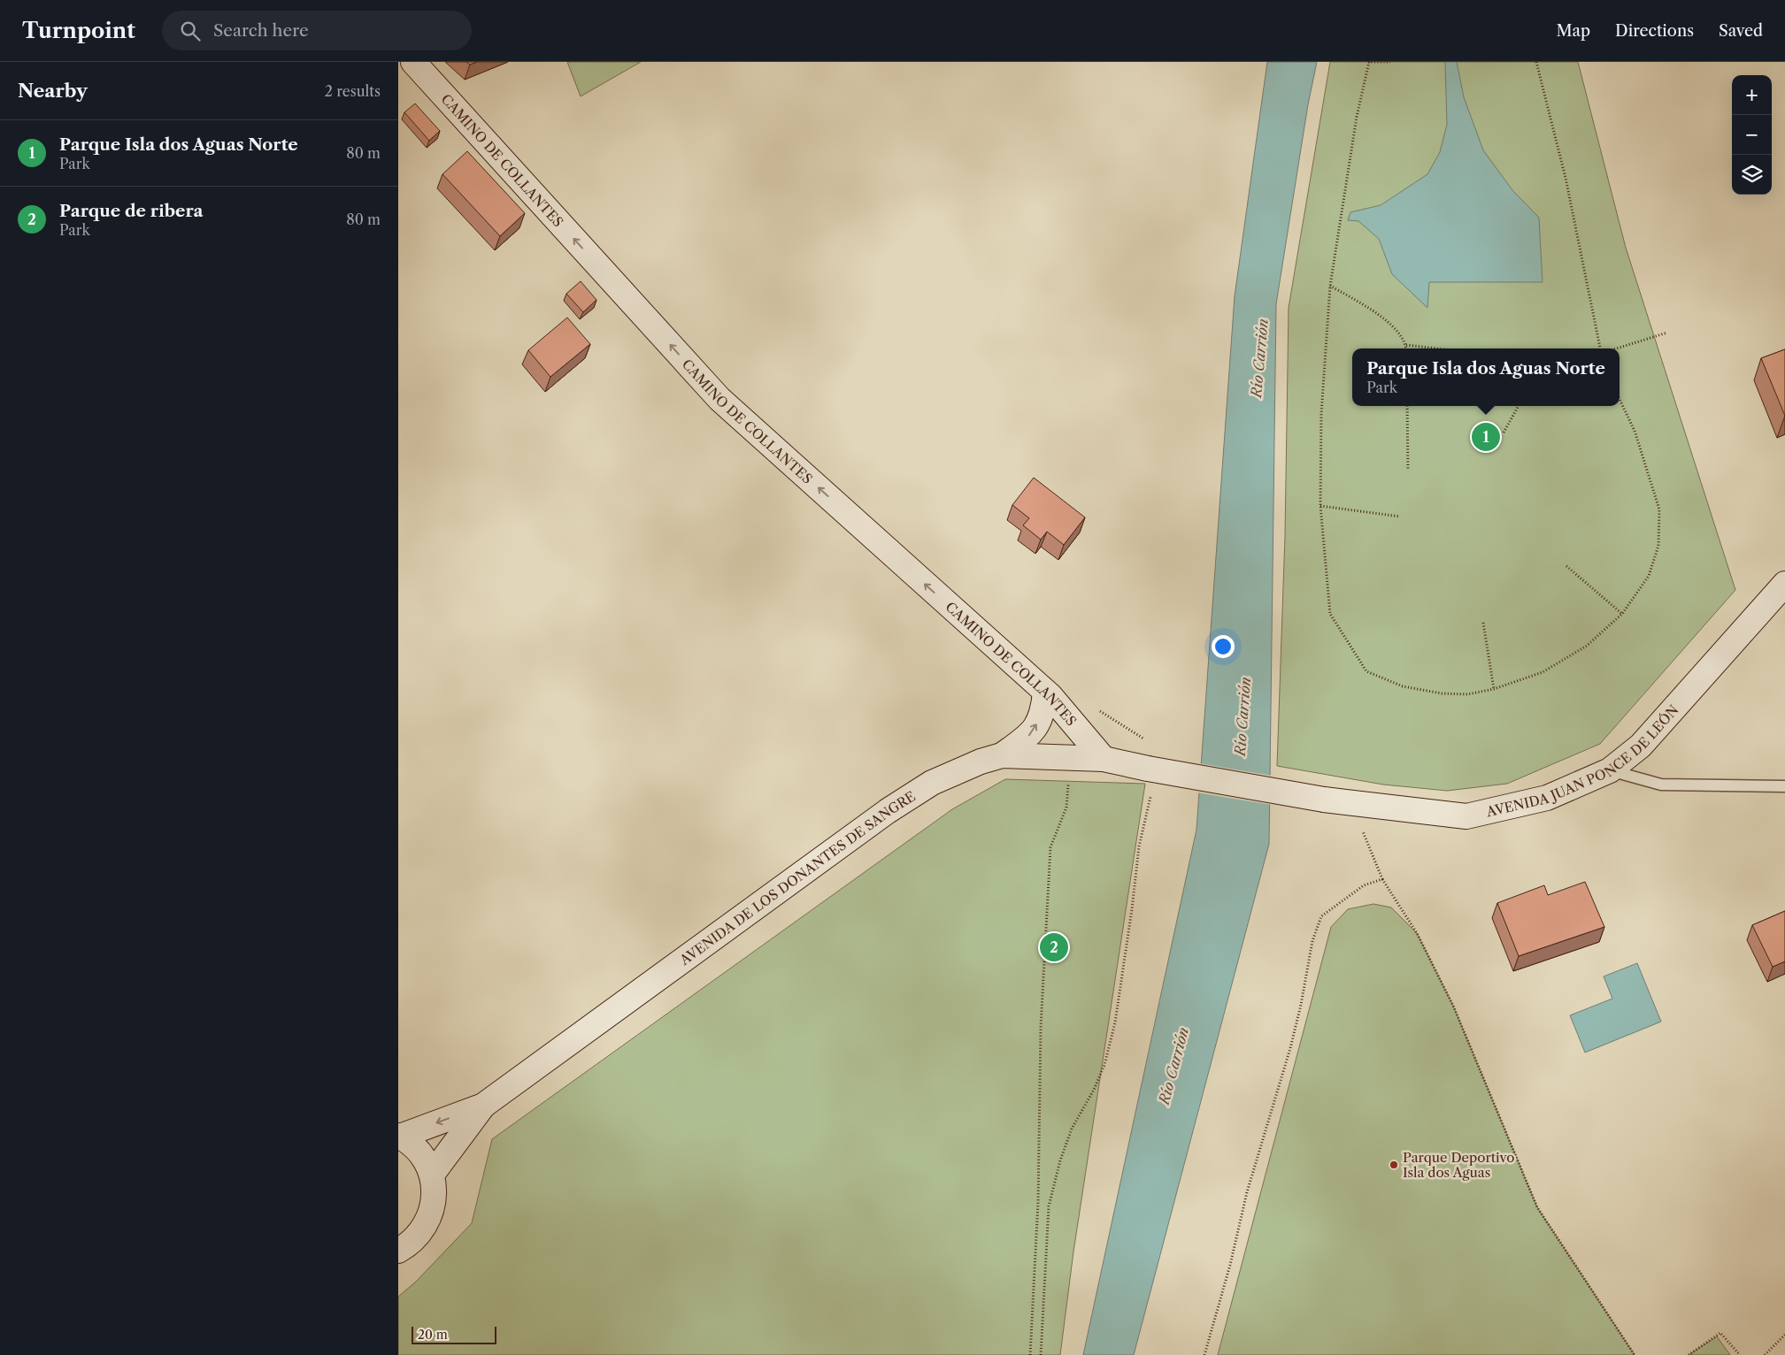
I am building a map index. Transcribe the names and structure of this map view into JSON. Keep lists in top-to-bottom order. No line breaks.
{"streets":{"main road":["CAMINO DE COLLANTES","AVENIDA JUAN PONCE DE LEÓN","AVENIDA DE LOS DONANTES DE SANGRE"]},"crossings":[["CAMINO DE COLLANTES","AVENIDA DE LOS DONANTES DE SANGRE"],["AVENIDA JUAN PONCE DE LEÓN","AVENIDA DE LOS DONANTES DE SANGRE"]],"one_way":["CAMINO DE COLLANTES"],"water":["Río Carrión"],"places":["Parque Deportivo Isla dos Aguas"],"scale_bar":"20 m","page":{"header":"Turnpoint","search":"Search here","nav":["Map","Directions","Saved"],"heading":["Nearby","2 results"],"map_buttons":["+","−"],"list":[{"mark":"1","name":"Parque Isla dos Aguas Norte","note":"Park","value":"80 m"},{"mark":"2","name":"Parque de ribera","note":"Park","value":"80 m"}],"popup":["Parque Isla dos Aguas Norte","Park"],"pins":["1","2"],"scale":"20 m"}}
